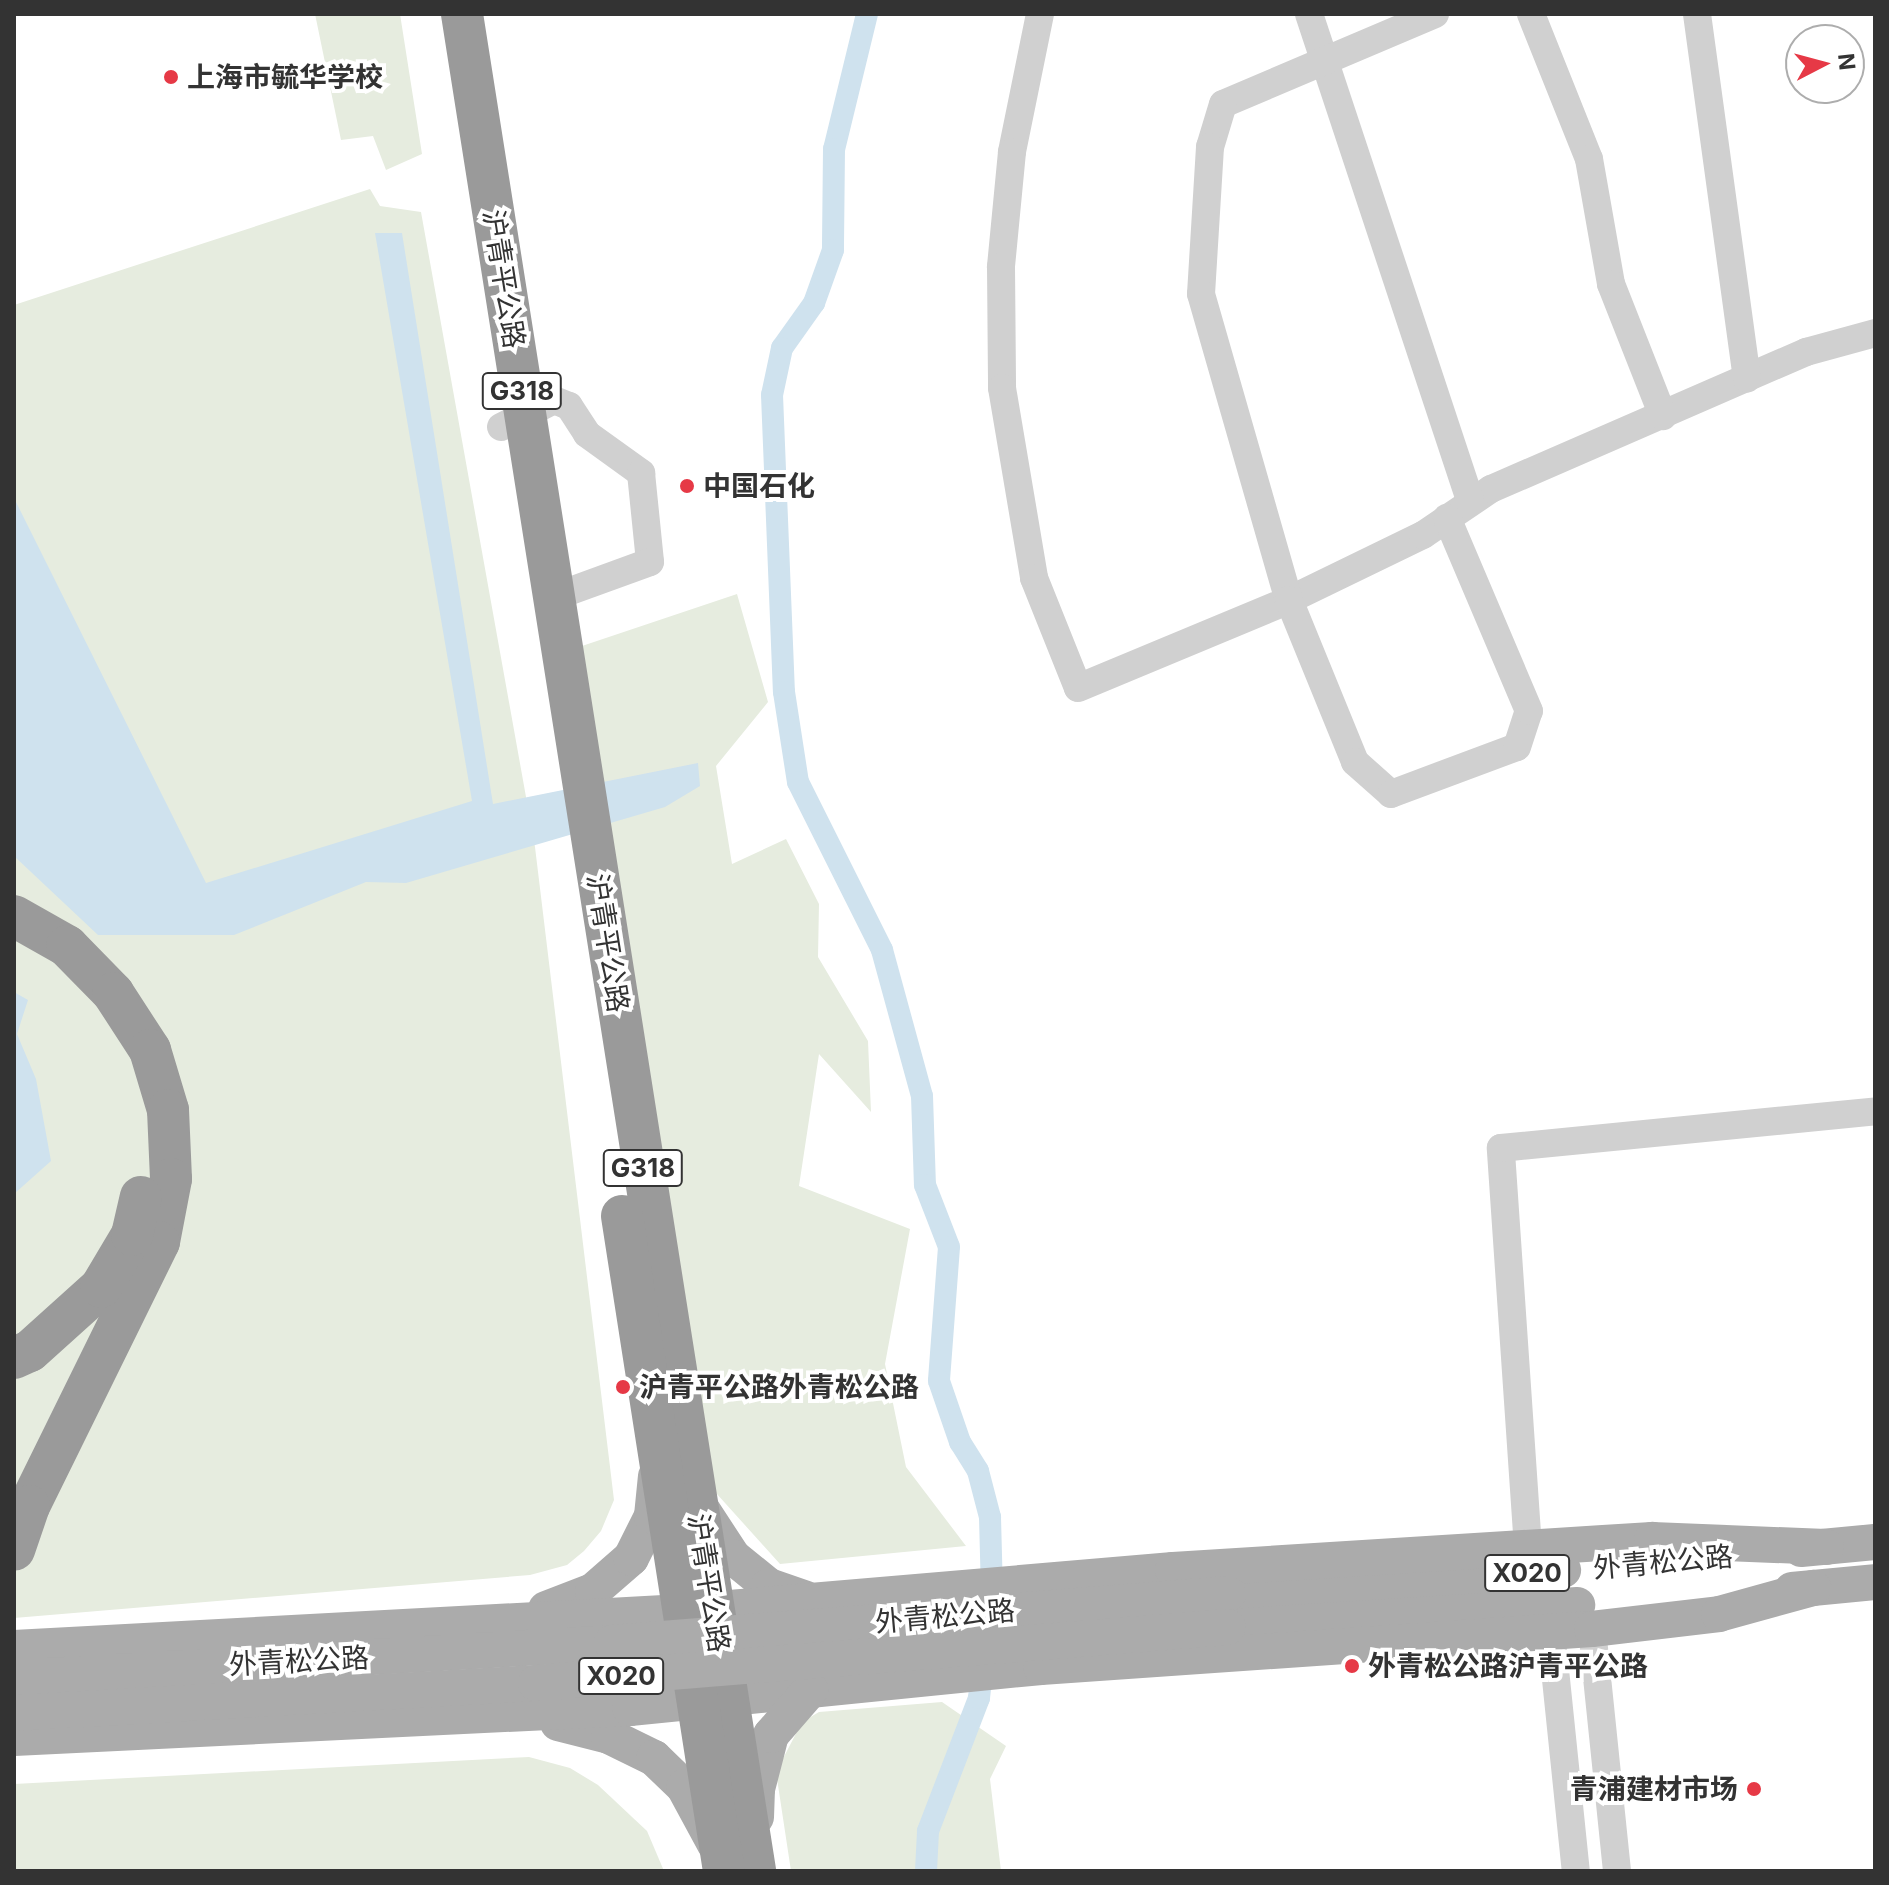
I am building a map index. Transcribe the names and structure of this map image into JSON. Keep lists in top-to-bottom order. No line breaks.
{"streets":{"highway":["沪青平公路","G318"],"main road":["外青松公路","X020"]},"places":["上海市毓华学校","中国石化","沪青平公路外青松公路","外青松公路沪青平公路","青浦建材市场"],"north":"right"}
